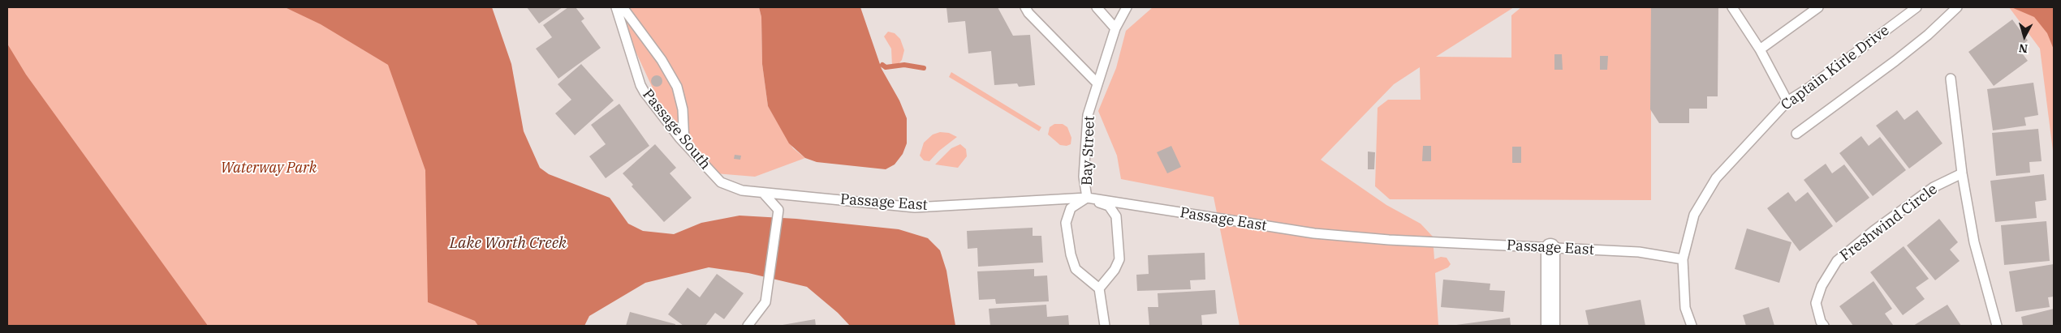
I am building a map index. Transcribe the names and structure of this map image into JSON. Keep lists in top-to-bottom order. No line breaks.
{"streets":{"lane":["Captain Kirle Drive","Passage South","Bay Street","Passage East","Freshwind Circle"]},"crossings":[["Captain Kirle Drive","Passage East"],["Passage South","Passage East"],["Bay Street","Passage East"]],"water":["Lake Worth Creek"],"parks":["Waterway Park"],"north":"bottom"}
